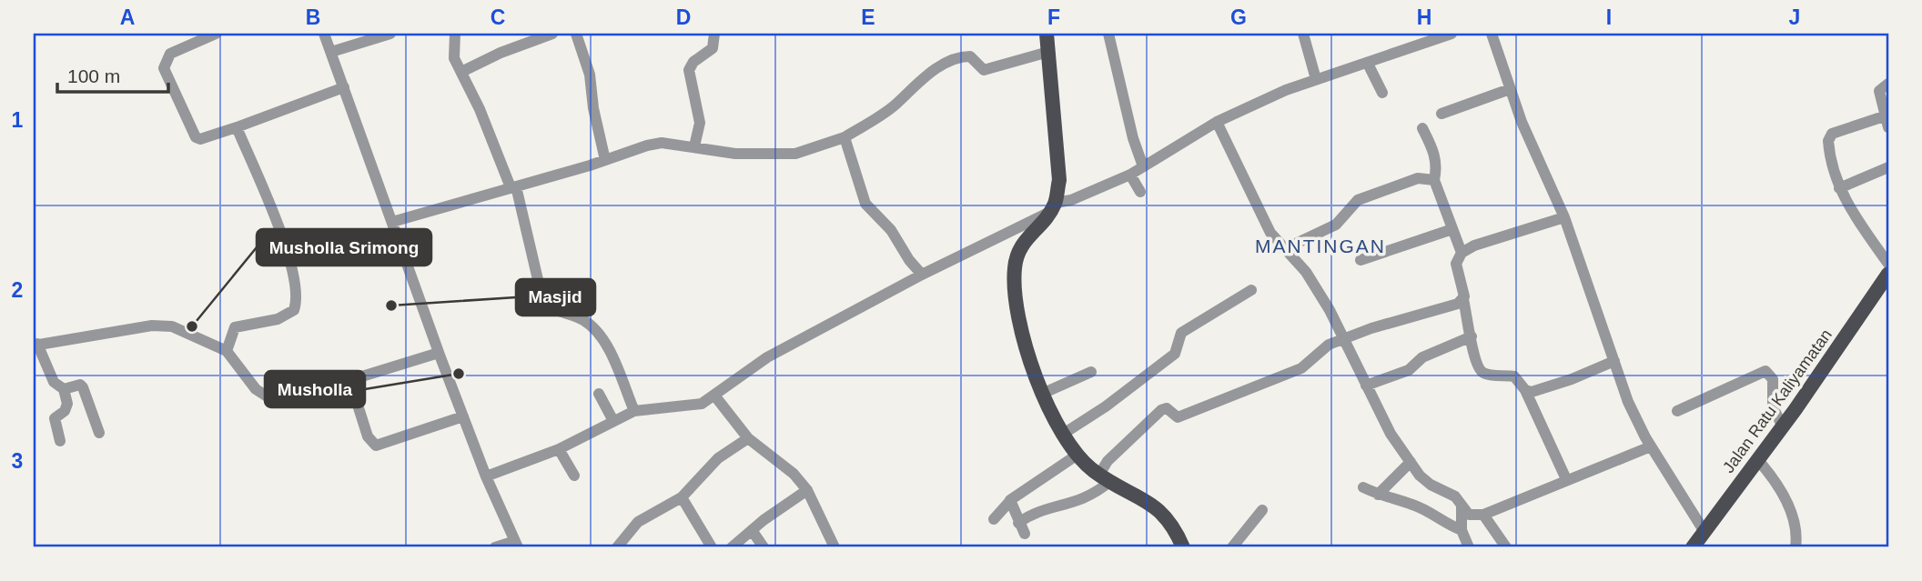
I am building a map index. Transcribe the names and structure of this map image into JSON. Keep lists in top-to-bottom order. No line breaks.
{"streets":{"main road":["Jalan Ratu Kaliyamatan"]},"districts":["MANTINGAN"],"places":["Masjid","Musholla Srimong","Musholla"],"scale_bar":"100 m","grid":{"columns":["A","B","C","D","E","F","G","H","I","J"],"rows":["1","2","3"]}}
